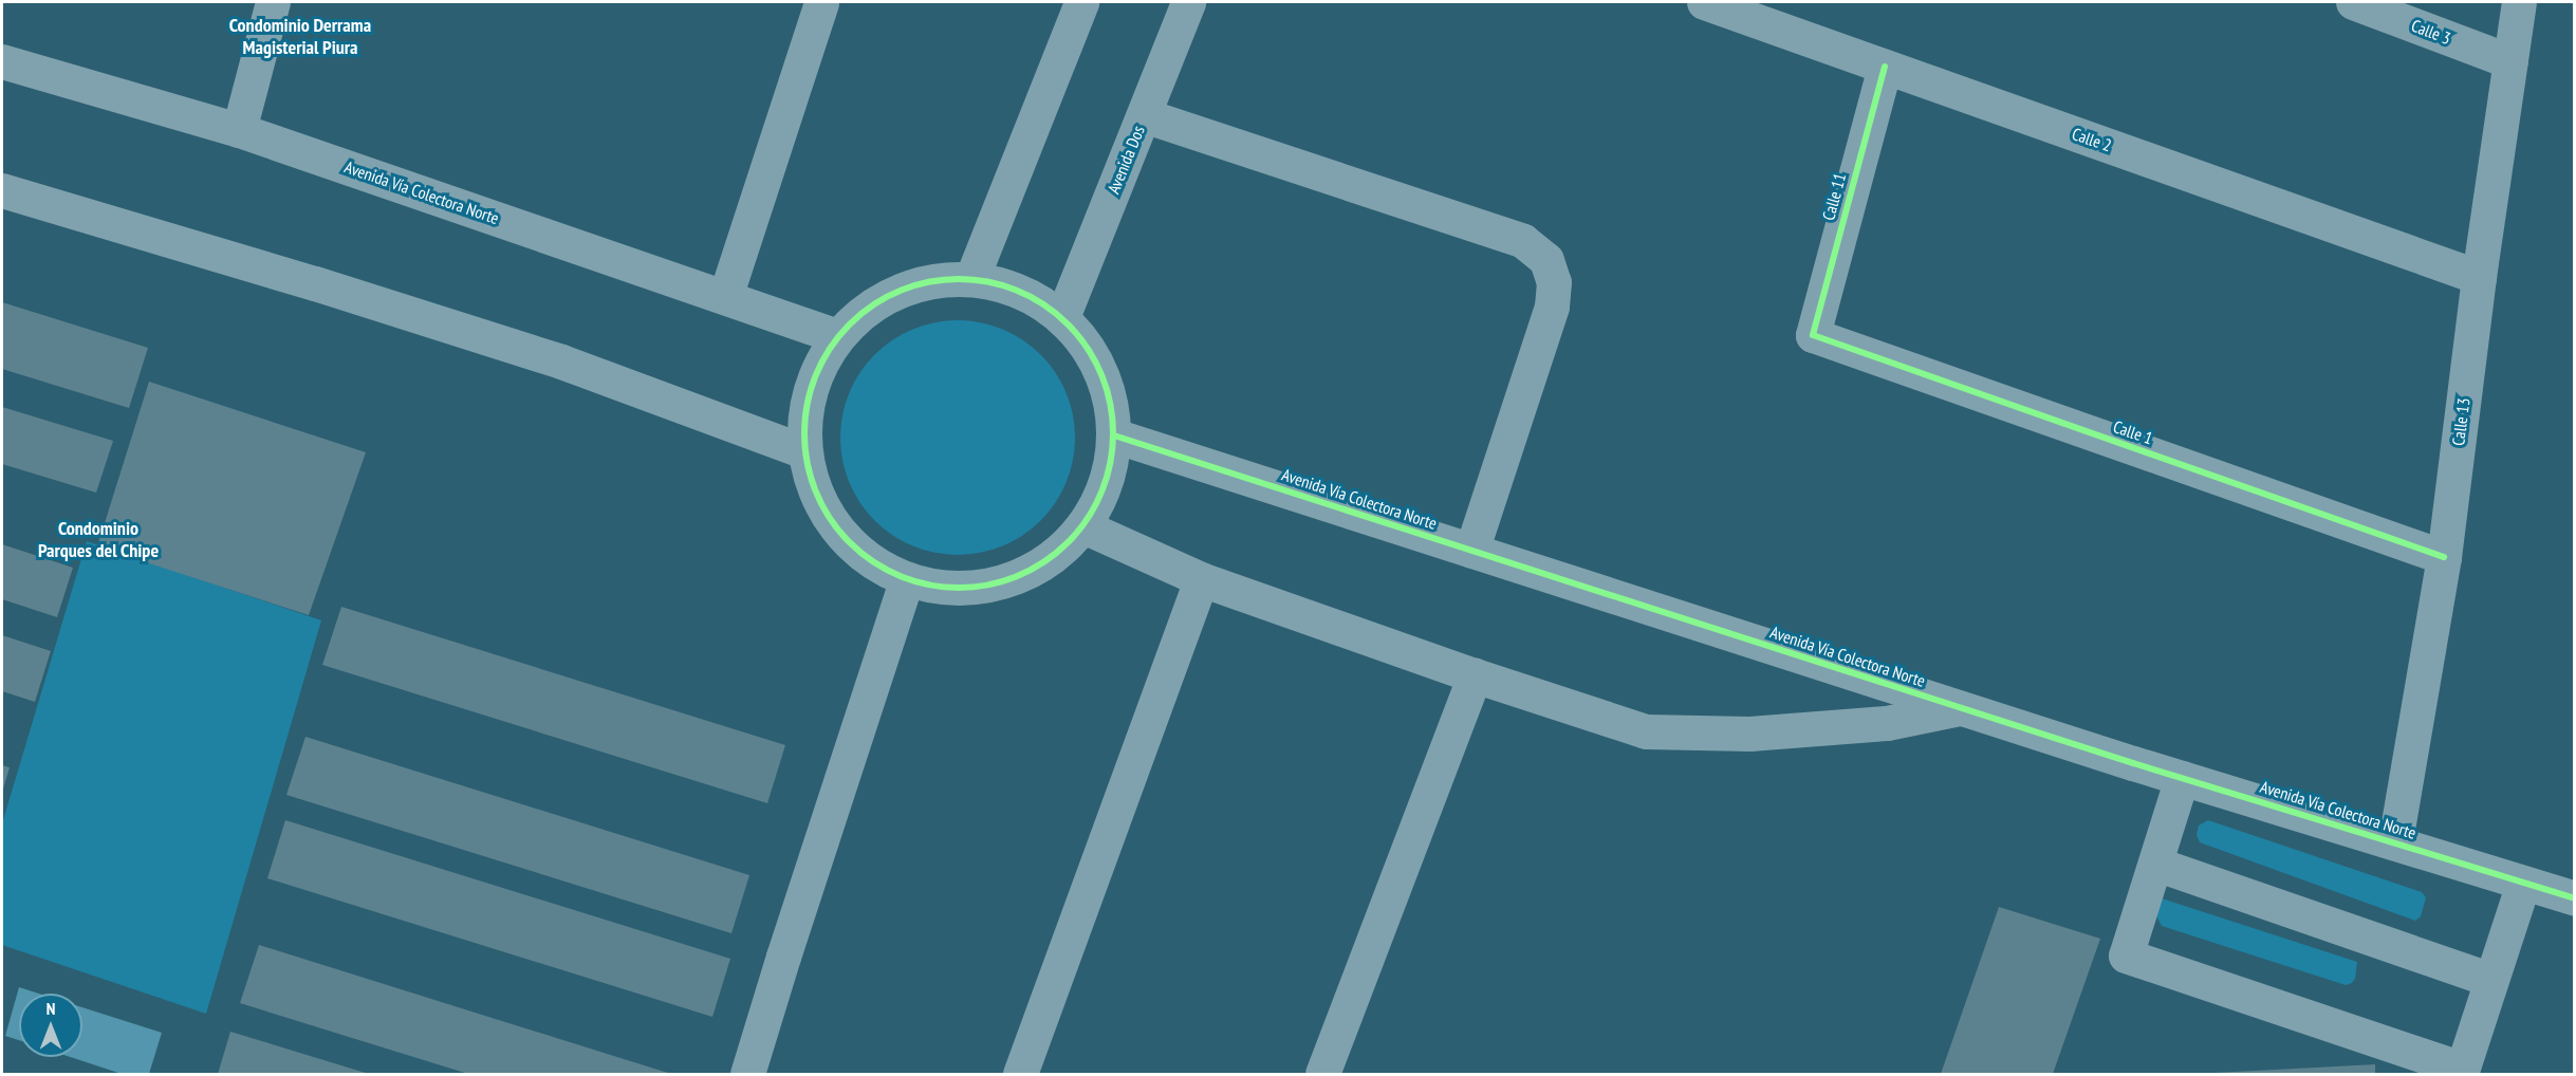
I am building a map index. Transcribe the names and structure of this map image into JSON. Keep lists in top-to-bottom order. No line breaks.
{"streets":{"street":["Calle 3","Calle 2","Avenida Dos","Avenida Vía Colectora Norte","Calle 11","Calle 13","Calle 1"]},"crossings":[["Calle 3","Calle 13"],["Calle 2","Calle 11"],["Calle 2","Calle 13"],["Avenida Vía Colectora Norte","Calle 13"],["Calle 11","Calle 1"],["Calle 13","Calle 1"]],"districts":["Condominio Derrama Magisterial Piura","Condominio Parques del Chipe"],"north":"top"}
